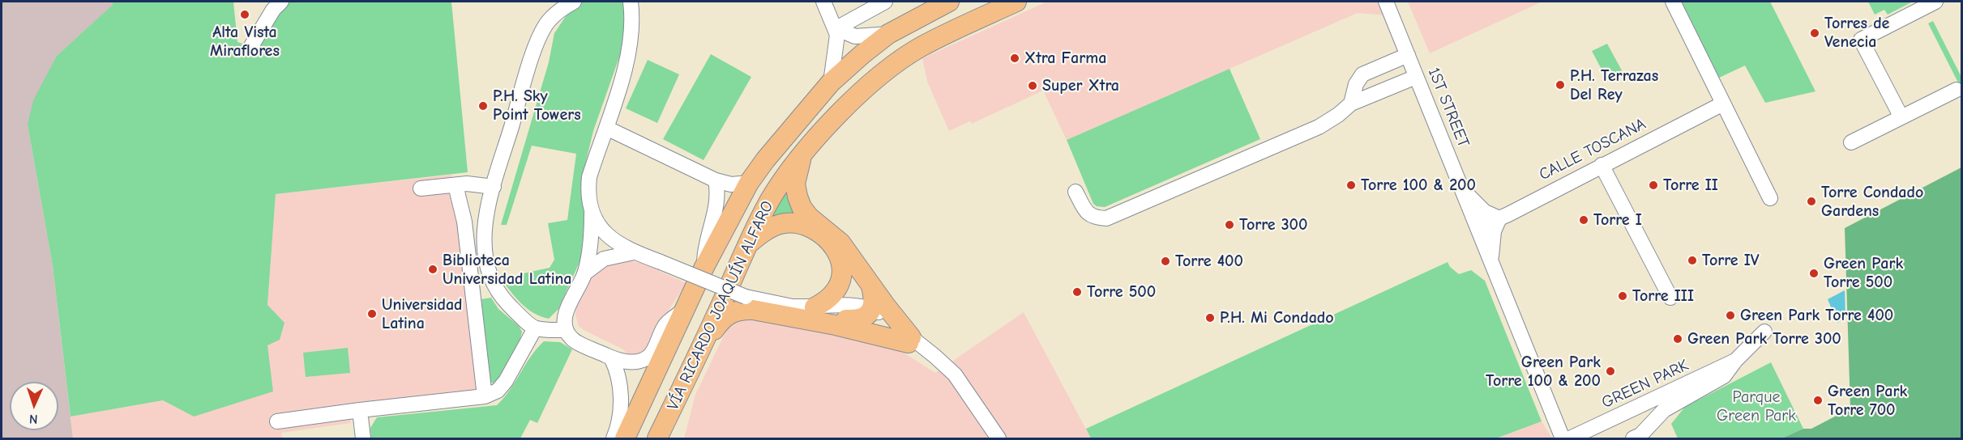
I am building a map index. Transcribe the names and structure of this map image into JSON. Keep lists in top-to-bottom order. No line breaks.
{"streets":{"main road":["VÍA RICARDO JOAQUÍN ALFARO"],"street":["1ST STREET","CALLE TOSCANA","GREEN PARK"]},"crossings":[["1ST STREET","CALLE TOSCANA"]],"parks":["Parque Green Park"],"places":["Alta Vista Miraflores","Torres de Venecia","Xtra Farma","P.H. Terrazas Del Rey","Super Xtra","P.H. Sky Point Towers","Torre 100 & 200","Torre II","Torre Condado Gardens","Torre I","Torre 300","Torre IV","Torre 400","Biblioteca Universidad Latina","Green Park Torre 500","Torre 500","Torre III","Universidad Latina","Green Park Torre 400","P.H. Mi Condado","Green Park Torre 300","Green Park Torre 100 & 200","Green Park Torre 700"],"north":"bottom"}
